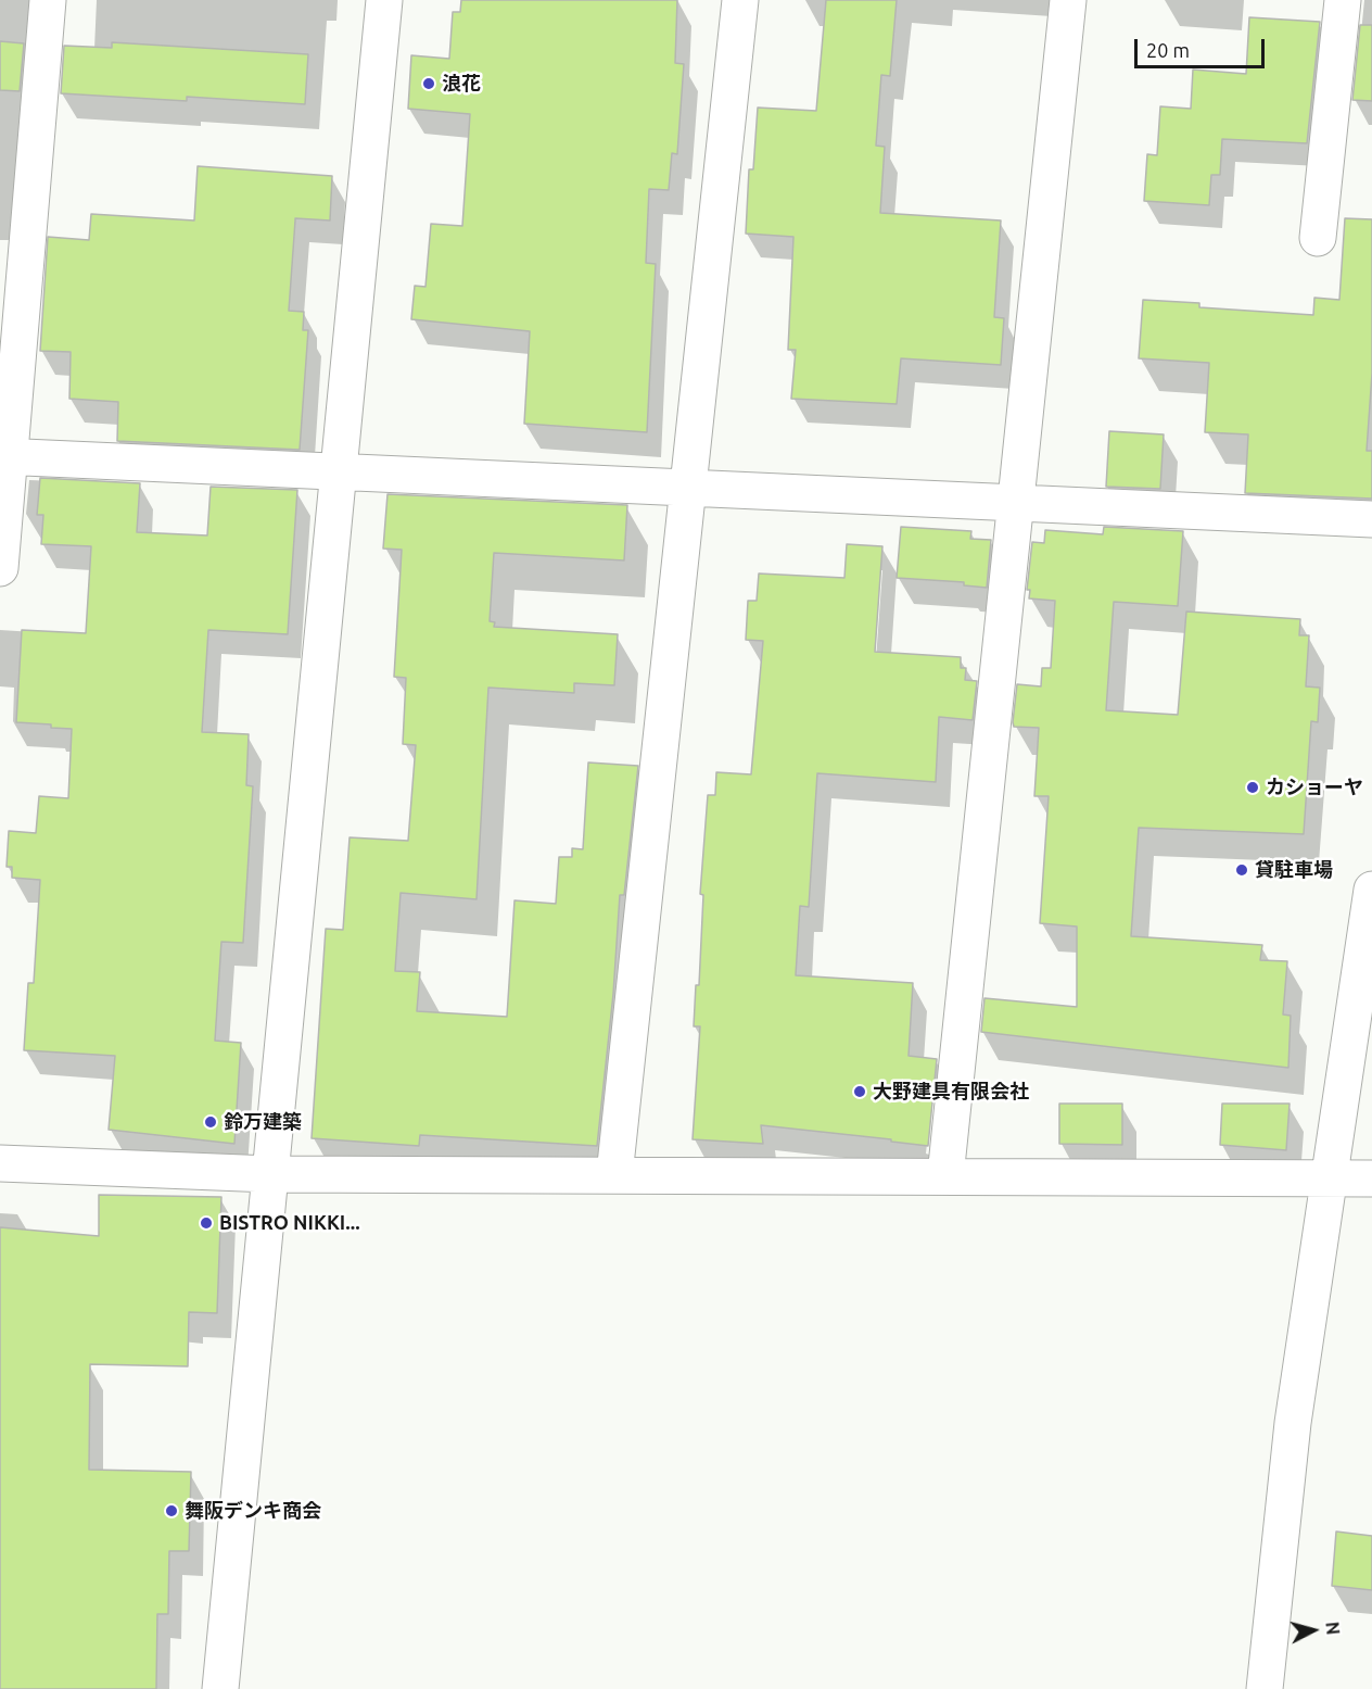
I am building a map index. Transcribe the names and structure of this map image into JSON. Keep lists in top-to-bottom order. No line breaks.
{"places":["浪花","カショーヤ","貸駐車場","大野建具有限会社","鈴万建築","BISTRO NIKKI...","舞阪デンキ商会"],"scale_bar":"20 m","north":"right"}
